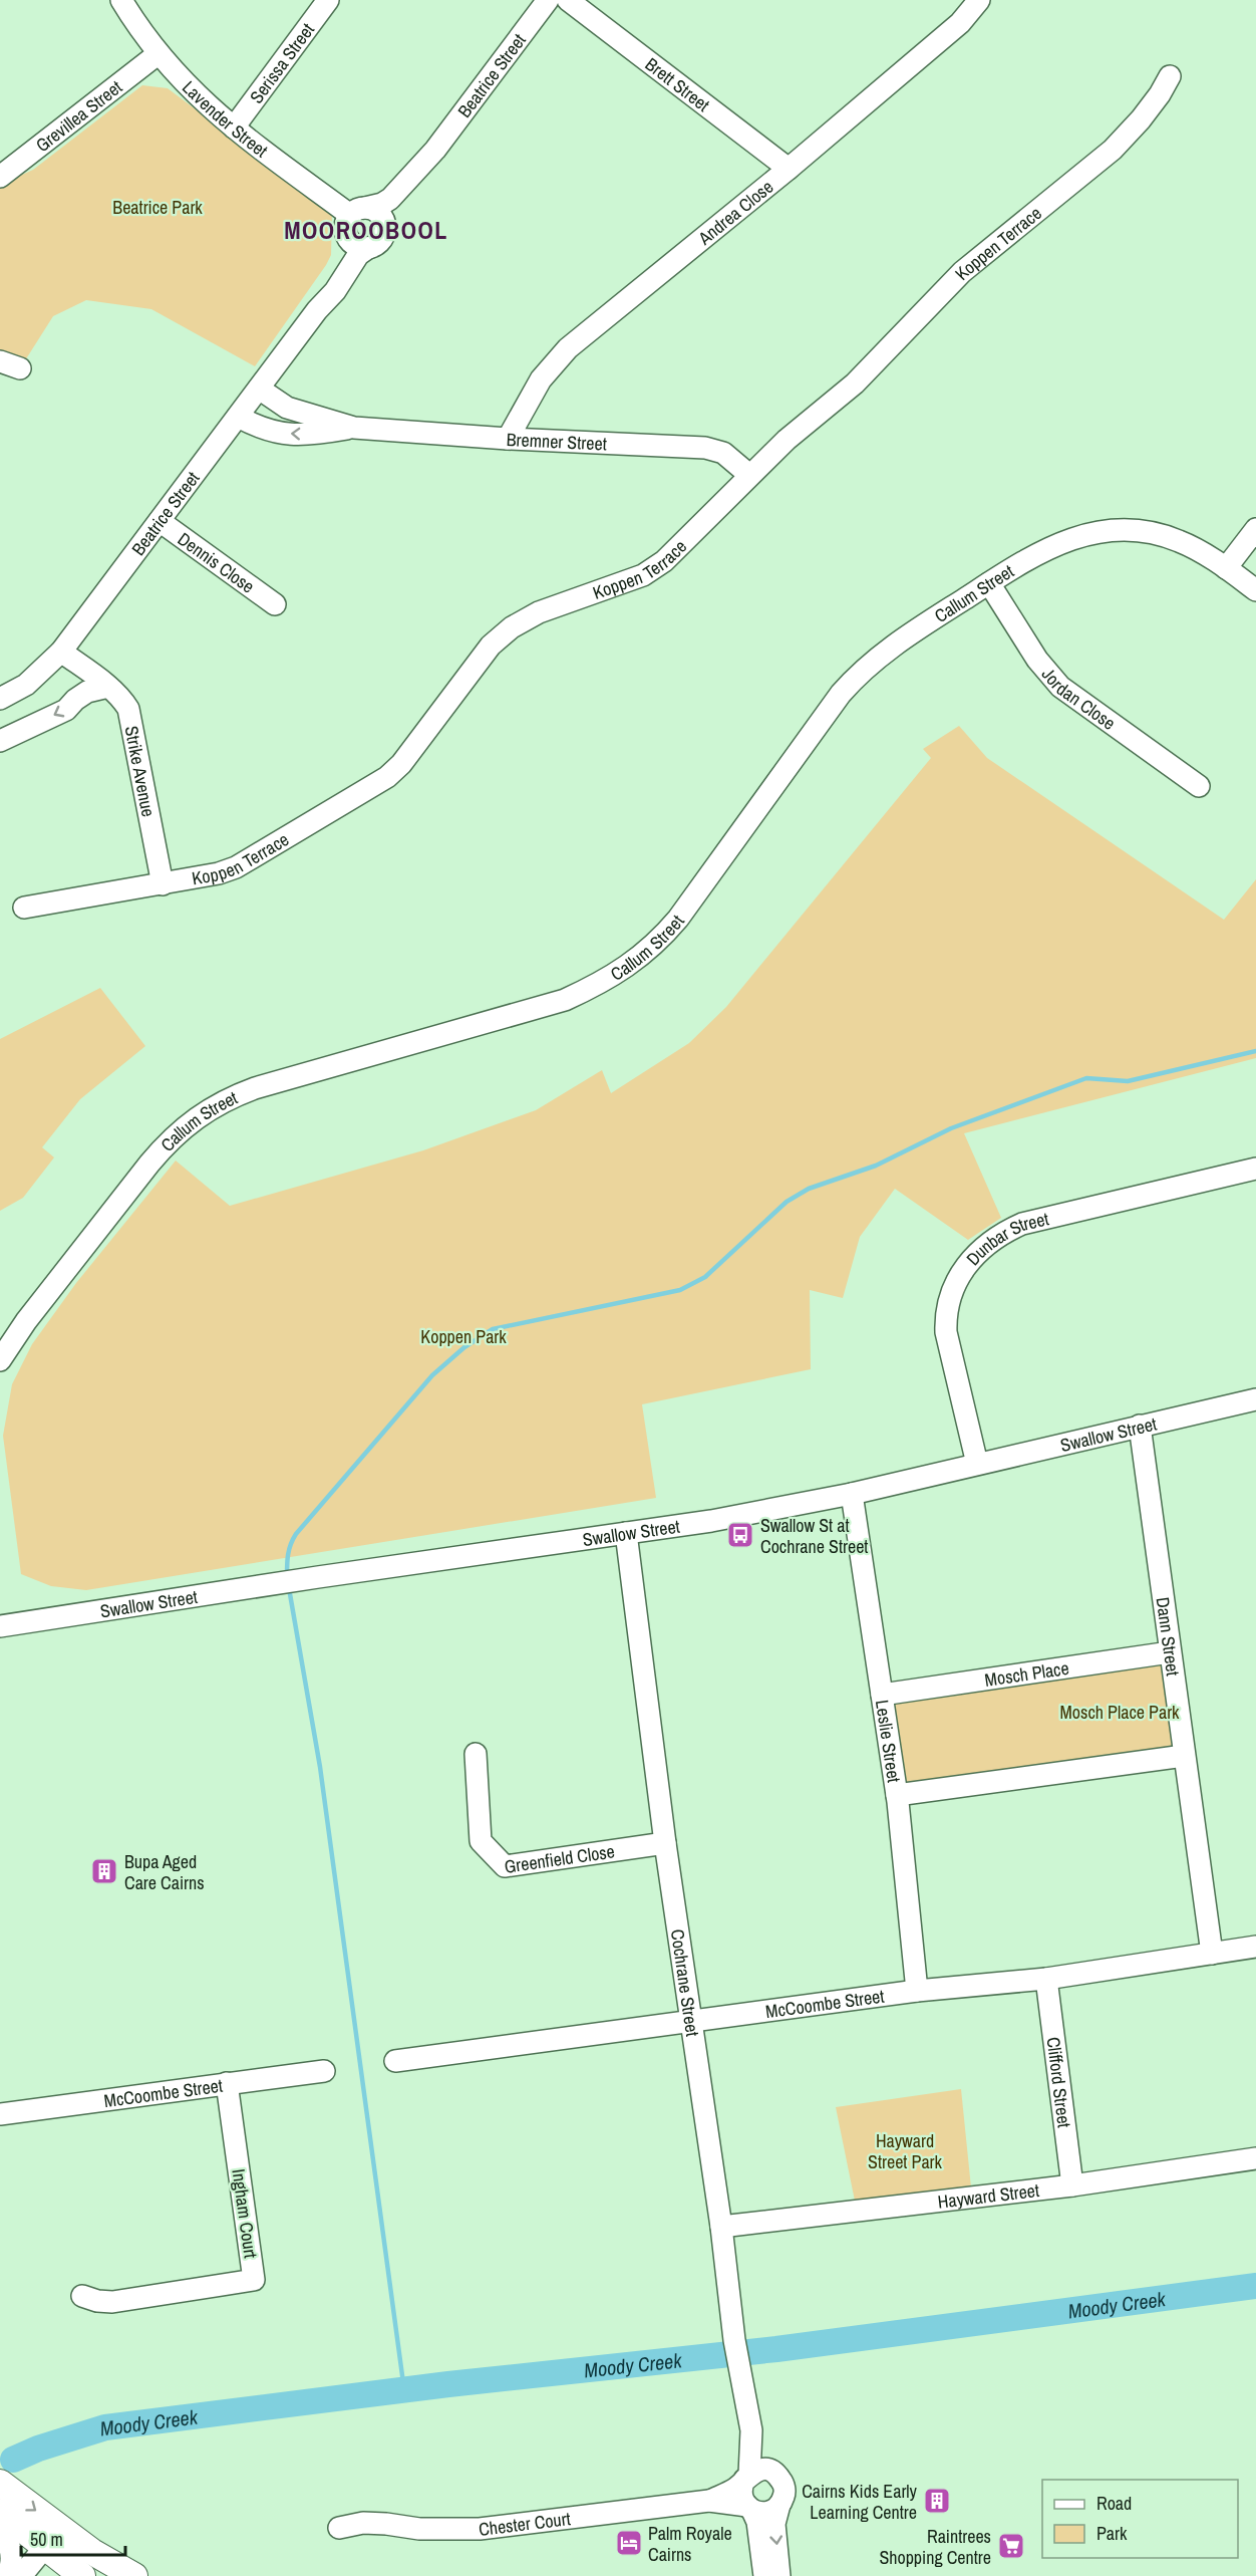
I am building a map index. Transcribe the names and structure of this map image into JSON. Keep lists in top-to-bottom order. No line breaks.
{"streets":{"street":["Serissa Street","Beatrice Street","Brett Street","Grevillea Street","Lavender Street","Andrea Close","Koppen Terrace","Bremner Street","Dennis Close","Callum Street","Jordan Close","Strike Avenue","Dunbar Street","Swallow Street","Dann Street","Mosch Place","Leslie Street","Greenfield Close","Cochrane Street","McCoombe Street","Clifford Street","Hayward Street","Ingham Court","Chester Court"]},"crossings":[["Serissa Street","Lavender Street"],["Beatrice Street","Lavender Street"],["Beatrice Street","Bremner Street"],["Beatrice Street","Dennis Close"],["Beatrice Street","Strike Avenue"],["Brett Street","Andrea Close"],["Grevillea Street","Lavender Street"],["Andrea Close","Bremner Street"],["Koppen Terrace","Bremner Street"],["Koppen Terrace","Strike Avenue"],["Callum Street","Jordan Close"],["Dunbar Street","Swallow Street"],["Swallow Street","Dann Street"],["Swallow Street","Leslie Street"],["Swallow Street","Cochrane Street"],["Dann Street","Mosch Place"],["Dann Street","McCoombe Street"],["Mosch Place","Leslie Street"],["Leslie Street","McCoombe Street"],["Greenfield Close","Cochrane Street"],["Cochrane Street","McCoombe Street"],["Cochrane Street","Hayward Street"],["McCoombe Street","Clifford Street"],["McCoombe Street","Ingham Court"],["Clifford Street","Hayward Street"]],"districts":["MOOROOBOOL"],"water":["Moody Creek"],"parks":["Beatrice Park","Koppen Park","Mosch Place Park","Hayward Street Park"],"places":{"bus stop":["Swallow St at Cochrane Street"],"building":["Bupa Aged Care Cairns","Cairns Kids Early Learning Centre"],"hotel":["Palm Royale Cairns"],"supermarket":["Raintrees Shopping Centre"]},"legend":["Road","Park"],"scale_bar":"50 m"}
